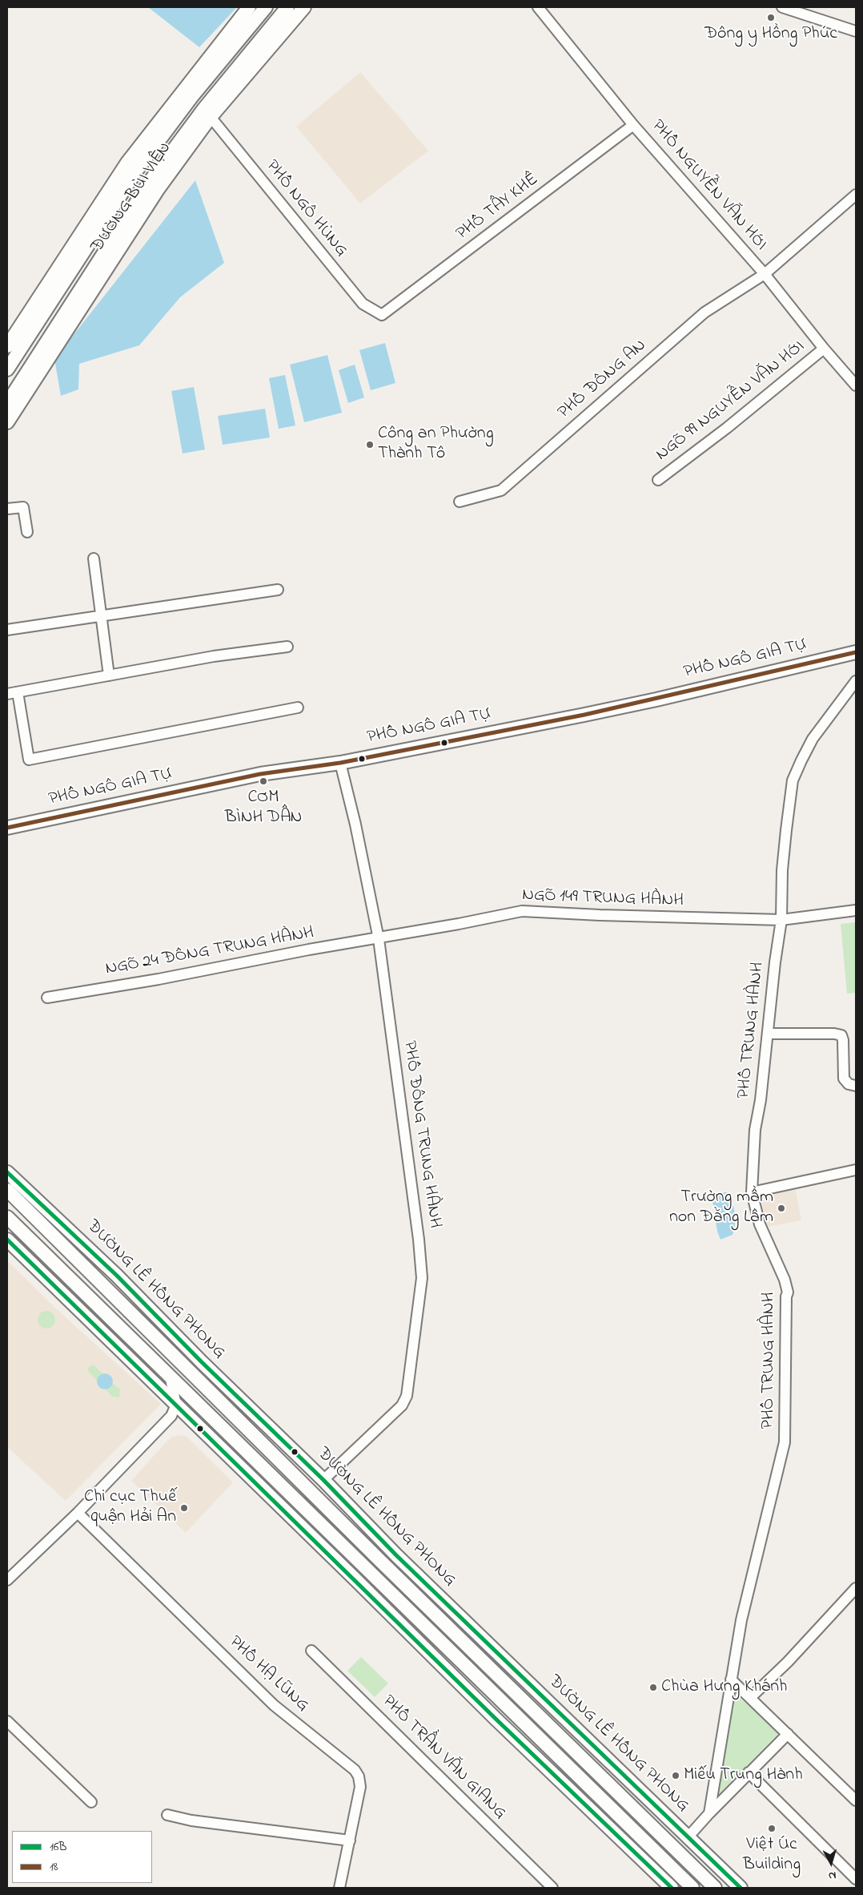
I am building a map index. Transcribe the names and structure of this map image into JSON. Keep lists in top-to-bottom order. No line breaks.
{"streets":{"main road":["ĐƯỜNG BÙI VIỆN","PHỐ NGÔ GIA TỰ","ĐƯỜNG LÊ HỒNG PHONG"],"street":["PHỐ NGUYỄN VĂN HỚI","PHỐ TÂY KHÊ","PHỐ NGÔ HÙNG","PHỐ ĐÔNG AN","NGÕ 99 NGUYỄN VĂN HỚI","NGÕ 149 TRUNG HÀNH","NGÕ 24 ĐÔNG TRUNG HÀNH","PHỐ TRUNG HÀNH","PHỐ ĐÔNG TRUNG HÀNH","PHỐ HẠ LŨNG","PHỐ TRẦN VĂN GIANG"]},"crossings":[["PHỐ NGUYỄN VĂN HỚI","PHỐ TÂY KHÊ"],["PHỐ NGUYỄN VĂN HỚI","PHỐ ĐÔNG AN"],["PHỐ NGUYỄN VĂN HỚI","NGÕ 99 NGUYỄN VĂN HỚI"],["ĐƯỜNG BÙI VIỆN","PHỐ NGÔ HÙNG"],["PHỐ TÂY KHÊ","PHỐ NGÔ HÙNG"],["PHỐ NGÔ GIA TỰ","PHỐ ĐÔNG TRUNG HÀNH"],["NGÕ 149 TRUNG HÀNH","NGÕ 24 ĐÔNG TRUNG HÀNH"],["NGÕ 149 TRUNG HÀNH","PHỐ TRUNG HÀNH"],["NGÕ 149 TRUNG HÀNH","PHỐ ĐÔNG TRUNG HÀNH"],["NGÕ 24 ĐÔNG TRUNG HÀNH","PHỐ ĐÔNG TRUNG HÀNH"],["PHỐ ĐÔNG TRUNG HÀNH","ĐƯỜNG LÊ HỒNG PHONG"]],"places":["Đông y Hồng Phúc","Công an Phường Thành Tô","CƠM BÌNH DÂN","Trường mầm non Đằng Lâm","Chi cục Thuế quận Hải An","Chùa Hưng Khánh","Miếu Trung Hành","Việt Úc Building"],"lines":["transit line 18","transit line 16B"],"legend":["16B","18"],"north":"bottom"}
